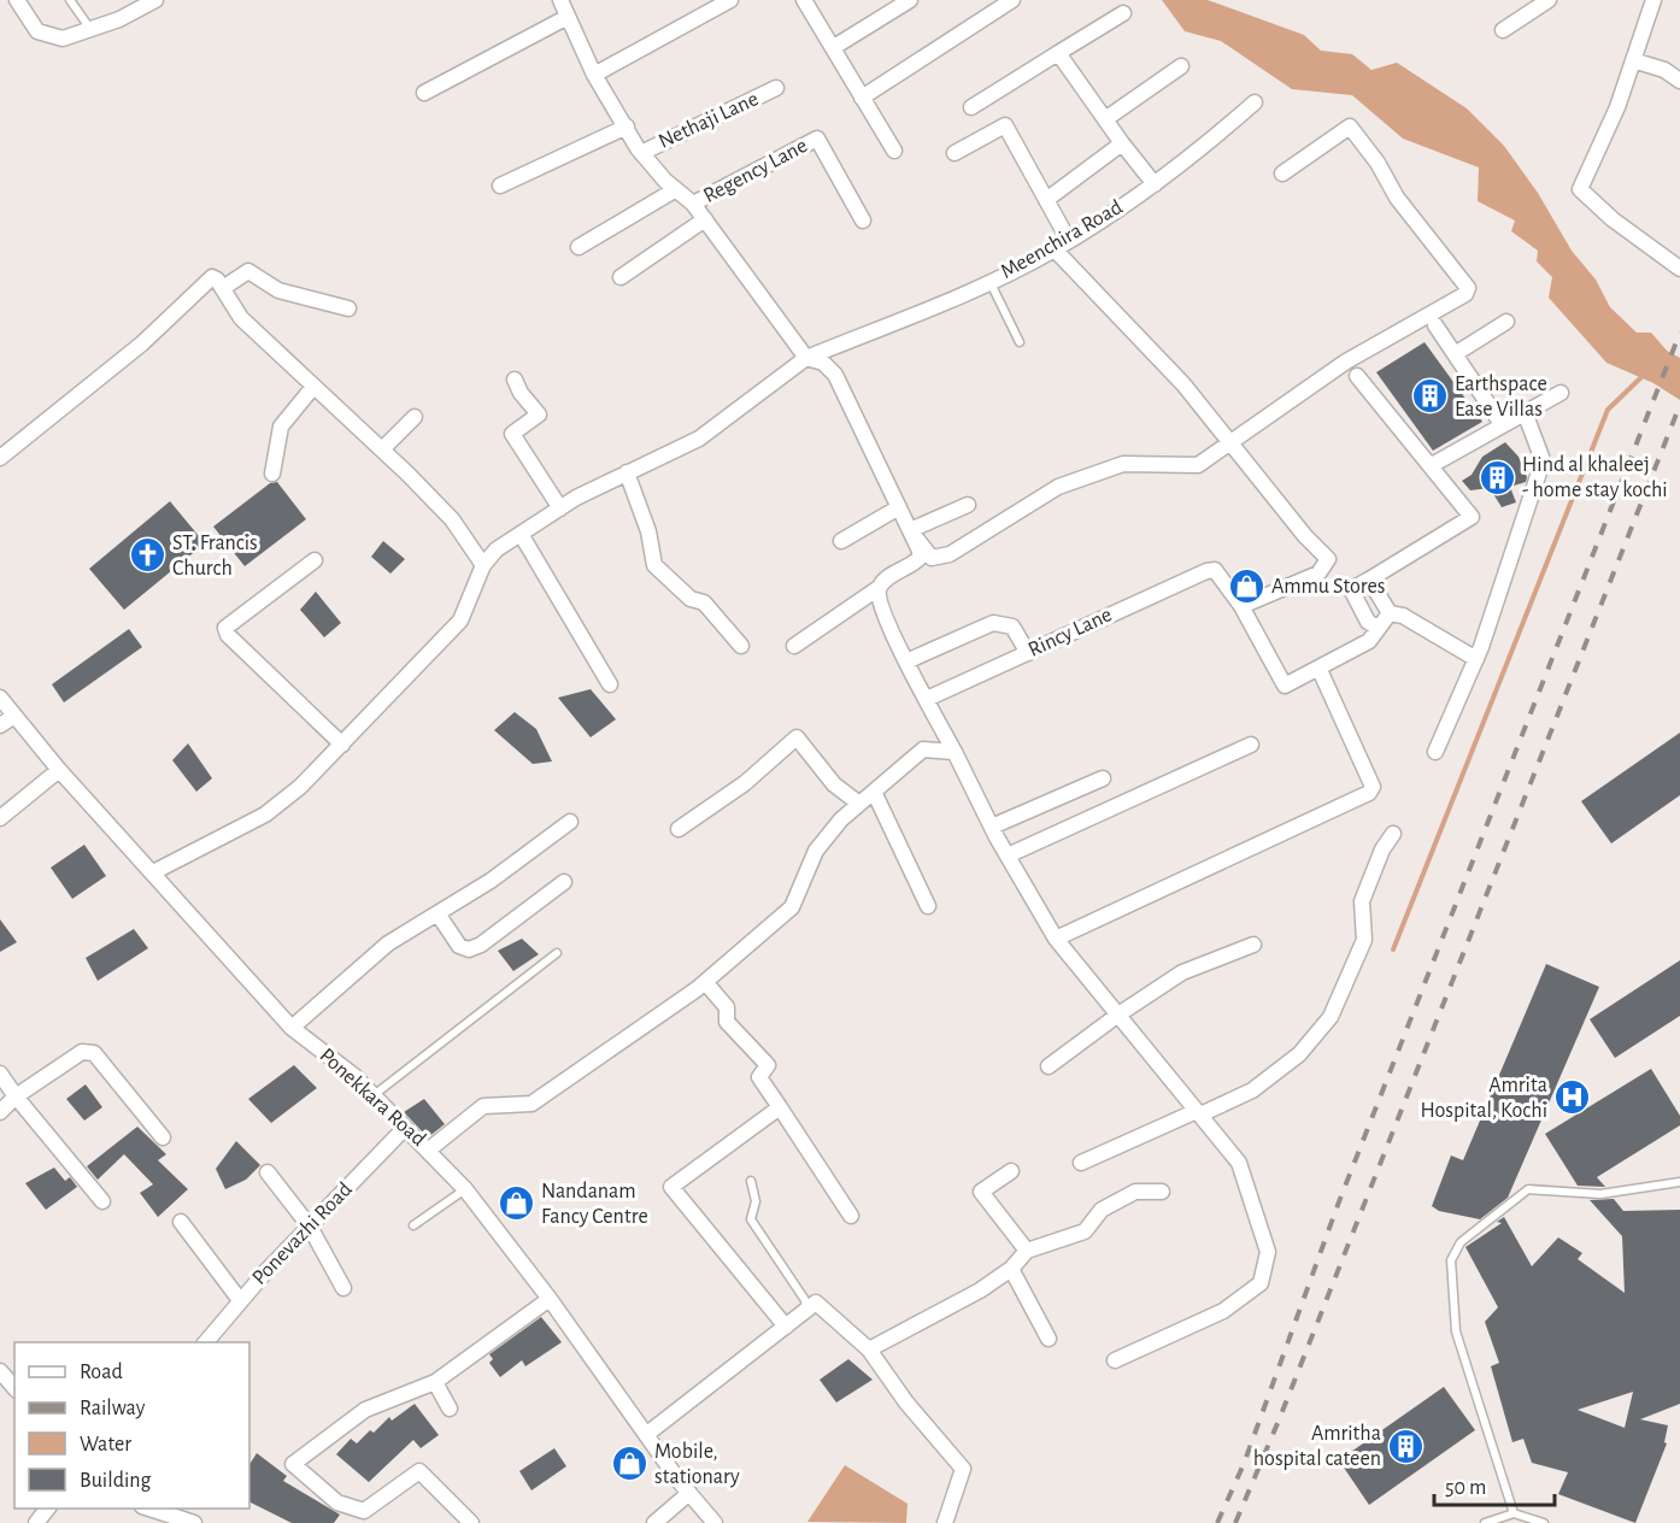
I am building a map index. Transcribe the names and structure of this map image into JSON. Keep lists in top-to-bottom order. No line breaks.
{"streets":{"street":["Nethaji Lane","Regency Lane","Meenchira Road","Rincy Lane","Ponekkara Road","Ponevazhi Road"]},"crossings":[["Ponekkara Road","Ponevazhi Road"]],"places":{"building":["Earthspace Ease Villas","Hind al khaleej - home stay kochi","Amritha hospital cateen"],"church":["ST. Francis Church"],"shop":["Ammu Stores","Nandanam Fancy Centre","Mobile, stationary"],"hospital":["Amrita Hospital, Kochi"]},"legend":["Road","Railway","Water","Building"],"scale_bar":"50 m"}
